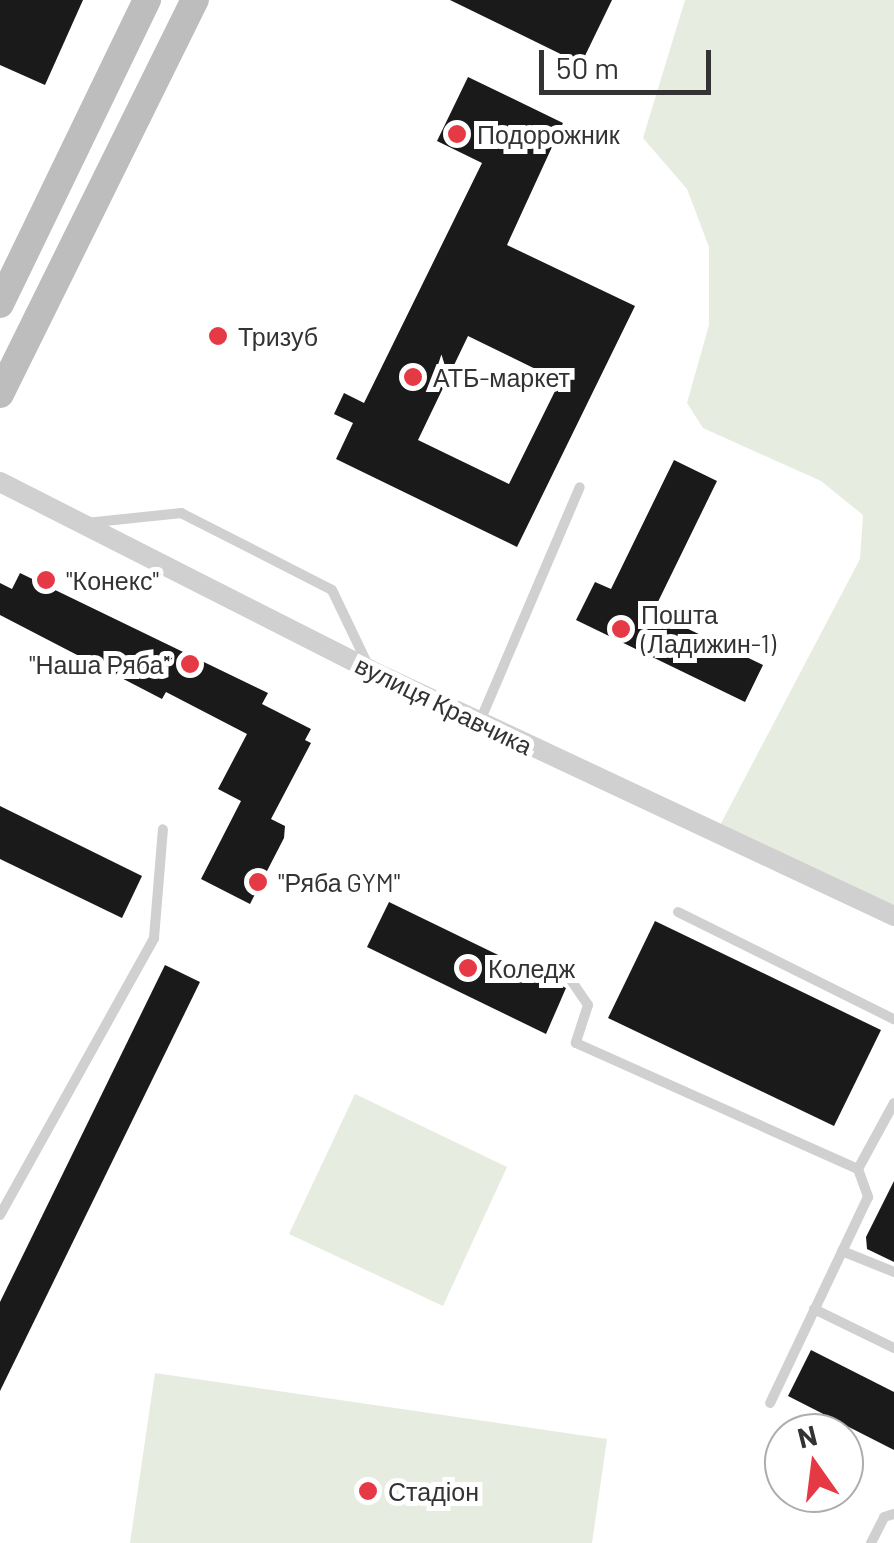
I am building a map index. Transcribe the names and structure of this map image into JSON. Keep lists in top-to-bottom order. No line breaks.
{"streets":{"street":["вулиця Кравчика"]},"places":["Подорожник","Тризуб","АТБ-маркет","\"Конекс\"","Пошта (Ладижин-1)","\"Наша Ряба\"","\"Ряба GYM\"","Коледж","Стадіон"],"scale_bar":"50 m","north":"top"}
